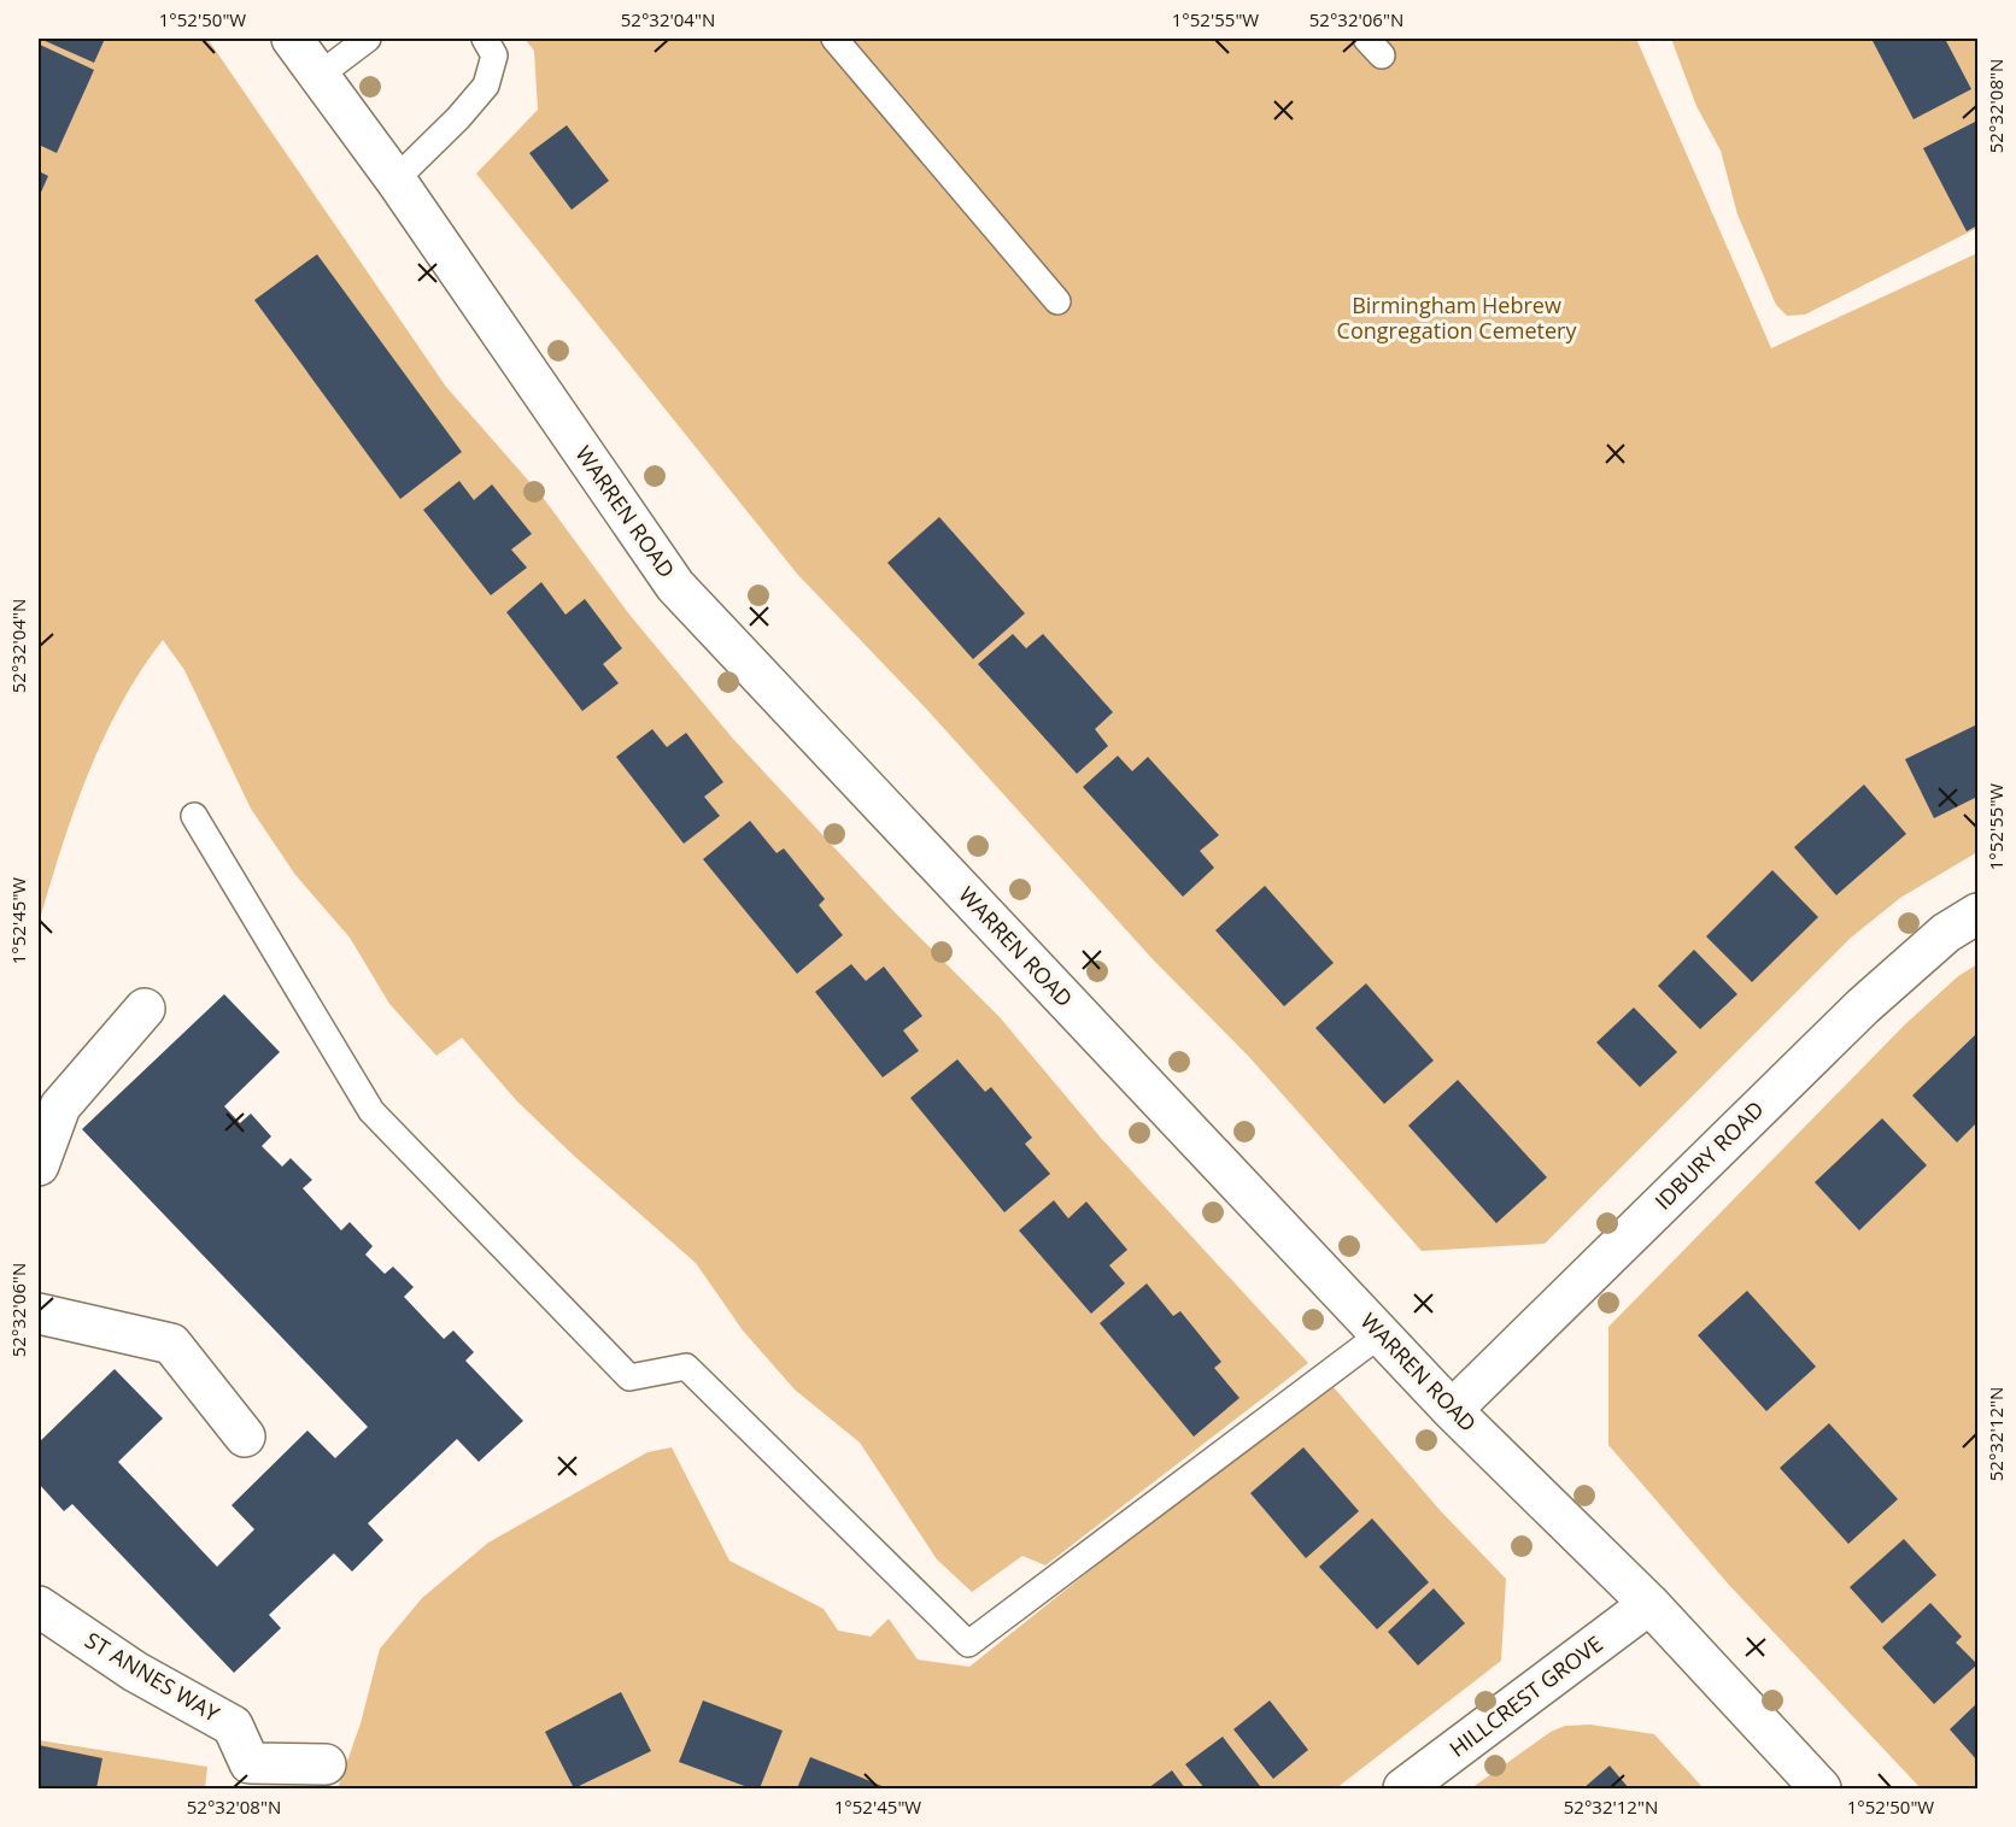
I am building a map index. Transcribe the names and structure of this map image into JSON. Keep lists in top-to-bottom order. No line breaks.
{"streets":{"street":["WARREN ROAD","IDBURY ROAD","ST ANNES WAY","HILLCREST GROVE"]},"crossings":[["WARREN ROAD","IDBURY ROAD"],["WARREN ROAD","HILLCREST GROVE"]],"parks":["Birmingham Hebrew Congregation Cemetery"],"coordinates":["1°52'50\"W","52°32'04\"N","1°52'55\"W","52°32'06\"N","52°32'08\"N","1°52'45\"W","52°32'12\"N"]}
